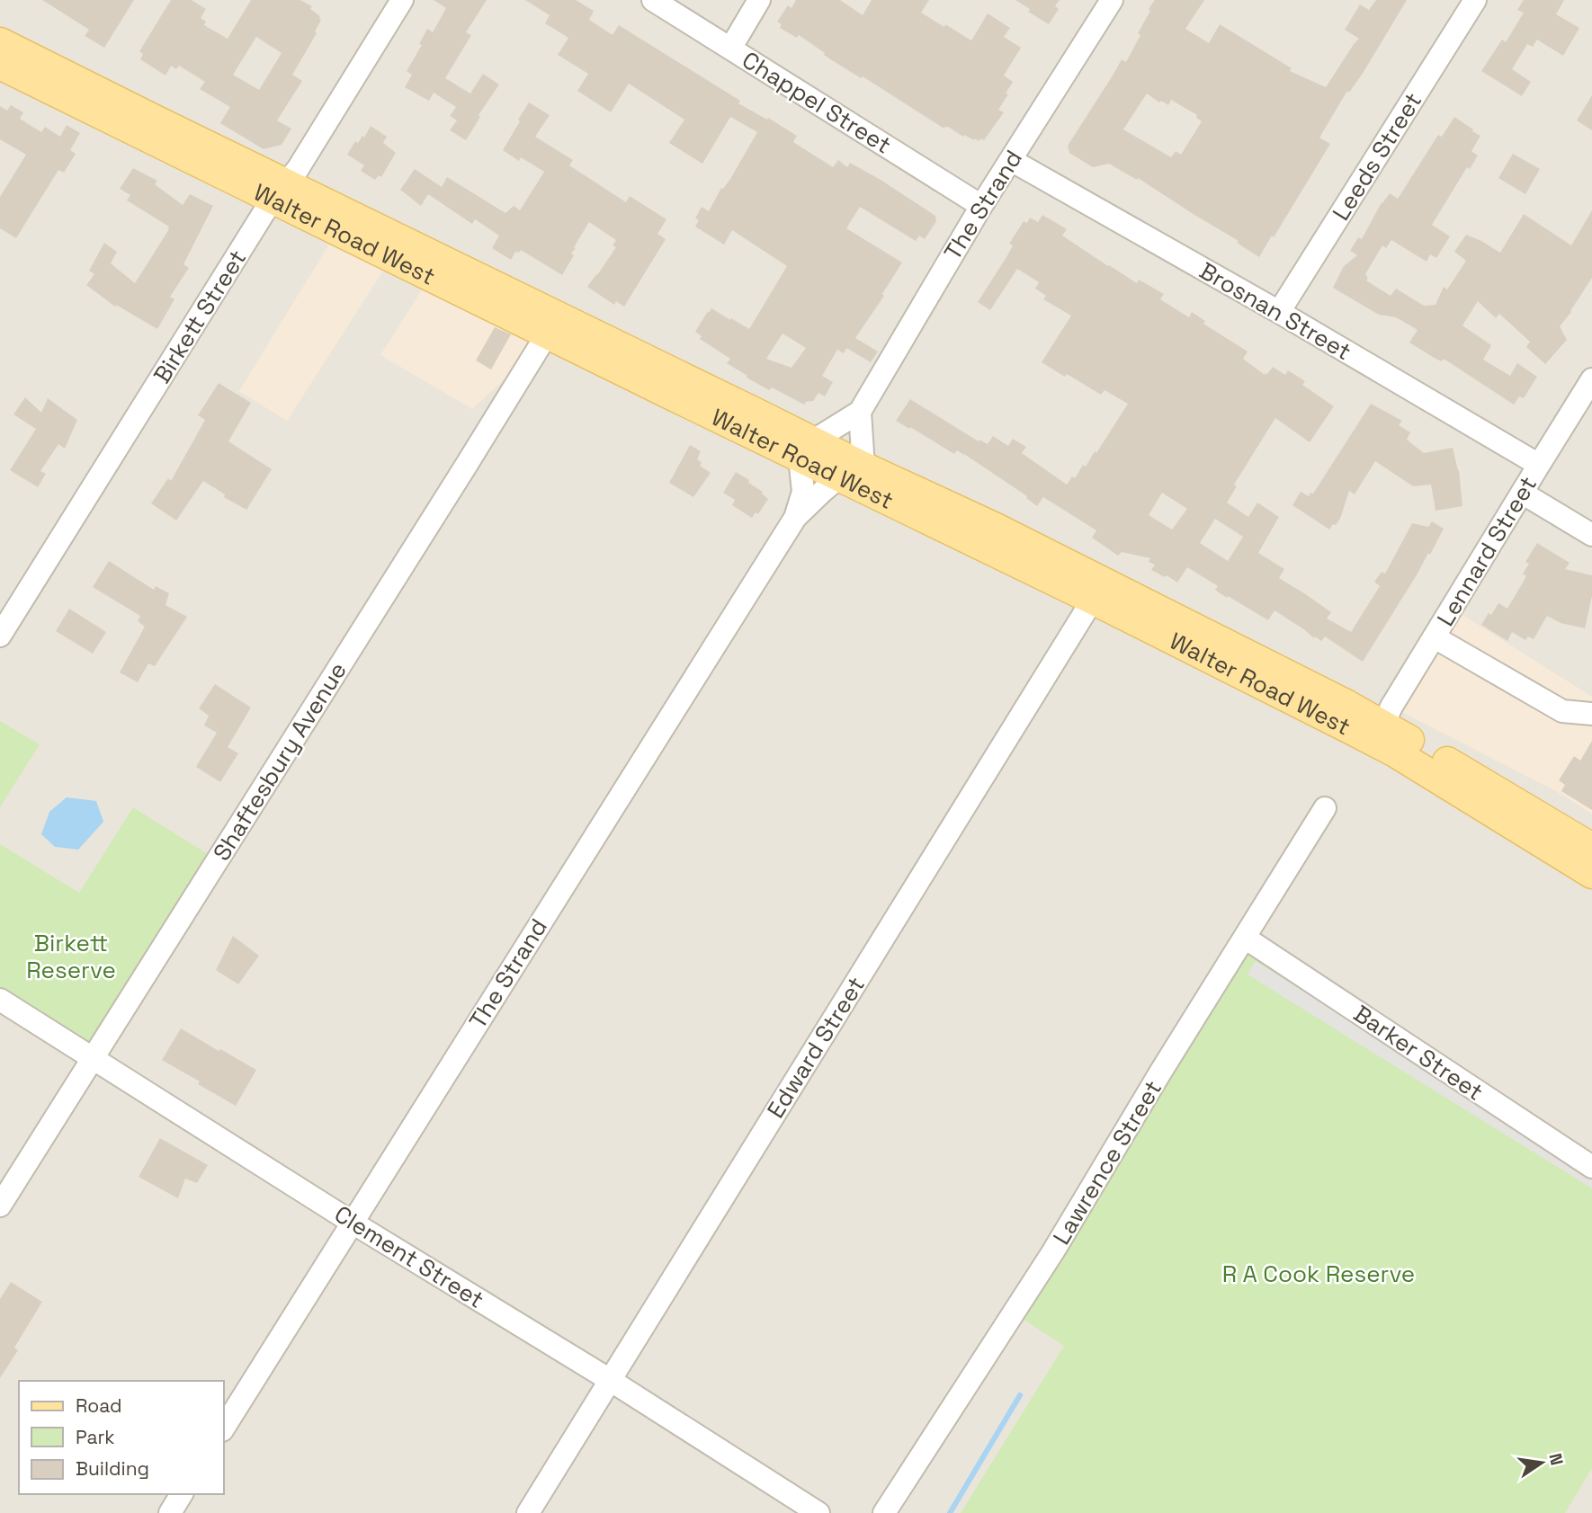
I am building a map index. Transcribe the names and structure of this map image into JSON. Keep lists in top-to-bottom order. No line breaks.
{"streets":{"main road":["Walter Road West"],"street":["Chappel Street","Leeds Street","The Strand","Brosnan Street","Birkett Street","Lennard Street","Shaftesbury Avenue","Edward Street","Barker Street","Lawrence Street","Clement Street"]},"crossings":[["Chappel Street","The Strand"],["Leeds Street","Brosnan Street"],["The Strand","Walter Road West"],["The Strand","Brosnan Street"],["The Strand","Clement Street"],["Walter Road West","Birkett Street"],["Walter Road West","Lennard Street"],["Walter Road West","Shaftesbury Avenue"],["Walter Road West","Edward Street"],["Brosnan Street","Lennard Street"],["Shaftesbury Avenue","Clement Street"],["Edward Street","Clement Street"],["Barker Street","Lawrence Street"]],"parks":["Birkett Reserve","R A Cook Reserve"],"legend":["Road","Park","Building"],"north":"right"}
